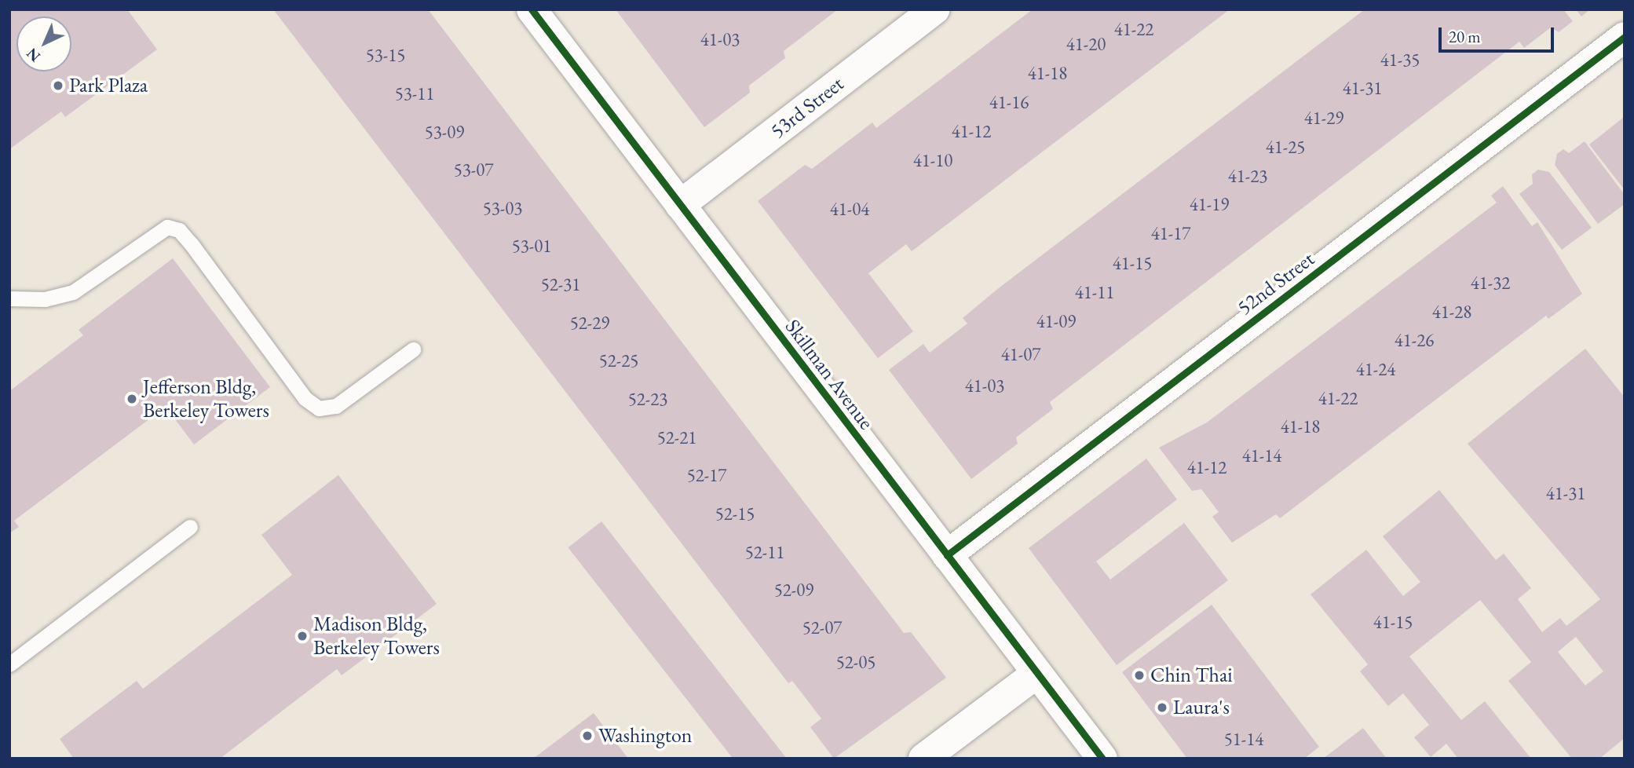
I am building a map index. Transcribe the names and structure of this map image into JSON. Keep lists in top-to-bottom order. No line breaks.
{"streets":{"street":["53rd Street","52nd Street","Skillman Avenue"]},"crossings":[["53rd Street","Skillman Avenue"],["52nd Street","Skillman Avenue"]],"places":["Park Plaza","Jefferson Bldg, Berkeley Towers","Madison Bldg, Berkeley Towers","Chin Thai","Laura's","Washington"],"house_numbers":["41-22","41-03","41-20","53-15","41-35","41-18","41-31","53-11","41-16","41-29","41-12","53-09","41-25","41-10","53-07","41-23","41-19","53-03","41-04","41-17","53-01","41-15","41-32","52-31","41-11","41-28","41-09","52-29","41-26","41-07","52-25","41-24","41-03","41-22","52-23","41-18","52-21","41-14","41-12","52-17","41-31","52-15","52-11","52-09","41-15","52-07","52-05","51-14"],"scale_bar":"20 m","north":"bottom left"}
